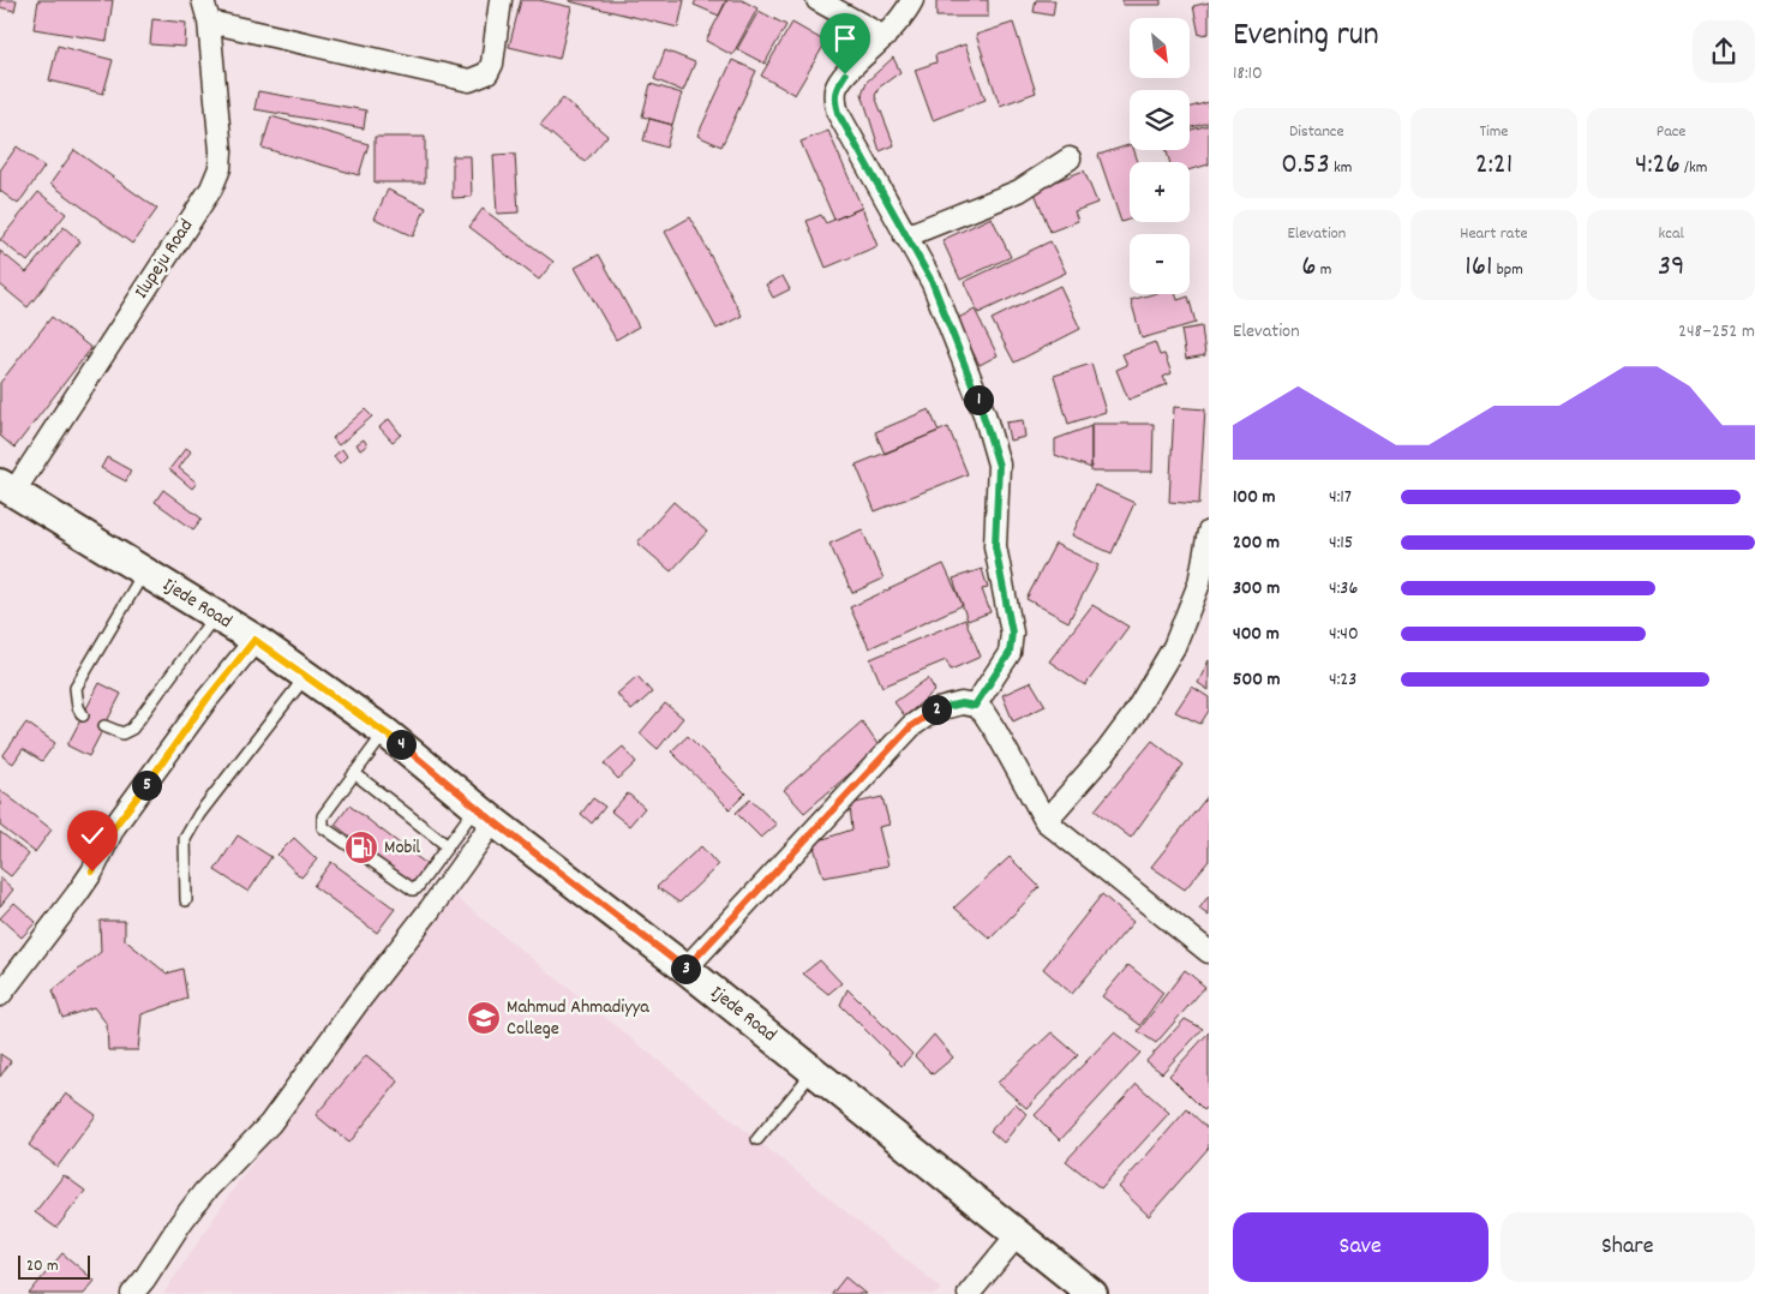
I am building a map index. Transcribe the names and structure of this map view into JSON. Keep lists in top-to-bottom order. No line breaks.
{"streets":{"main road":["Ijede Road"],"street":["Ilupeju Road"]},"crossings":[["Ilupeju Road","Ijede Road"]],"places":{"fuel station":["Mobil"],"school or university":["Mahmud Ahmadiyya College"]},"scale_bar":"20 m","north":"bottom right","page":{"heading":["Evening run","18:10"],"map_buttons":["+","−"],"stats":[["Distance","0.53 km"],["Time","2:21"],["Pace","4:26 /km"],["Elevation","6 m"],["Heart rate","161 bpm"],["kcal","39"]],"chart":["Elevation","248–252 m"],"pins":["1","2","4","5","3"],"list":[{"name":"100 m","note":"4:17"},{"name":"200 m","note":"4:15"},{"name":"300 m","note":"4:36"},{"name":"400 m","note":"4:40"},{"name":"500 m","note":"4:23"}],"buttons":["Save","Share"],"scale":"20 m"}}
